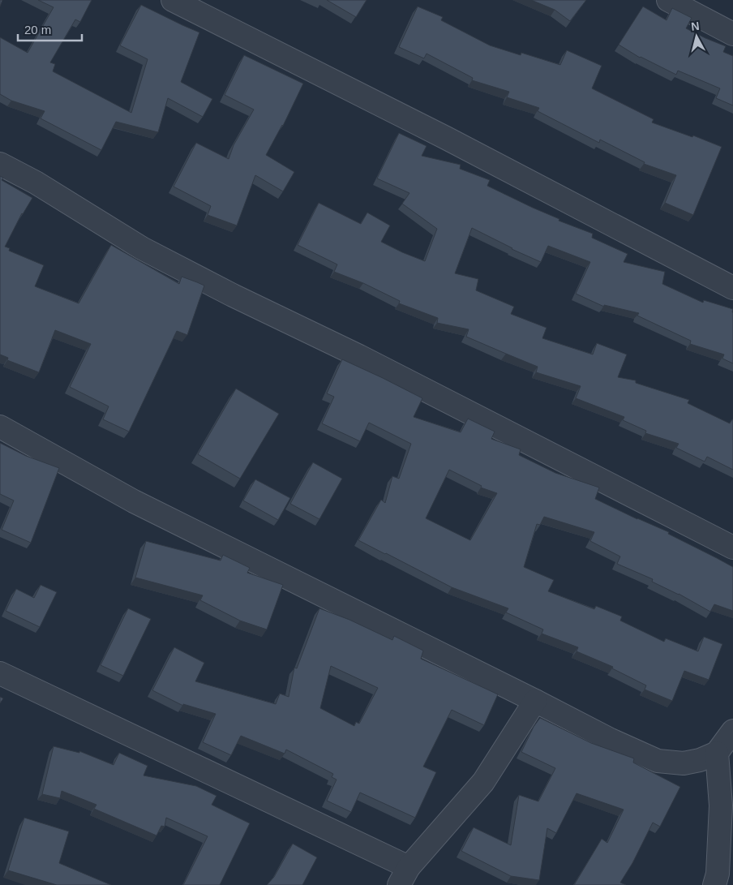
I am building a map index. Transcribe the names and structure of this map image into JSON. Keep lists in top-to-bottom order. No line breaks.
{"scale_bar":"20 m","north":"top"}
